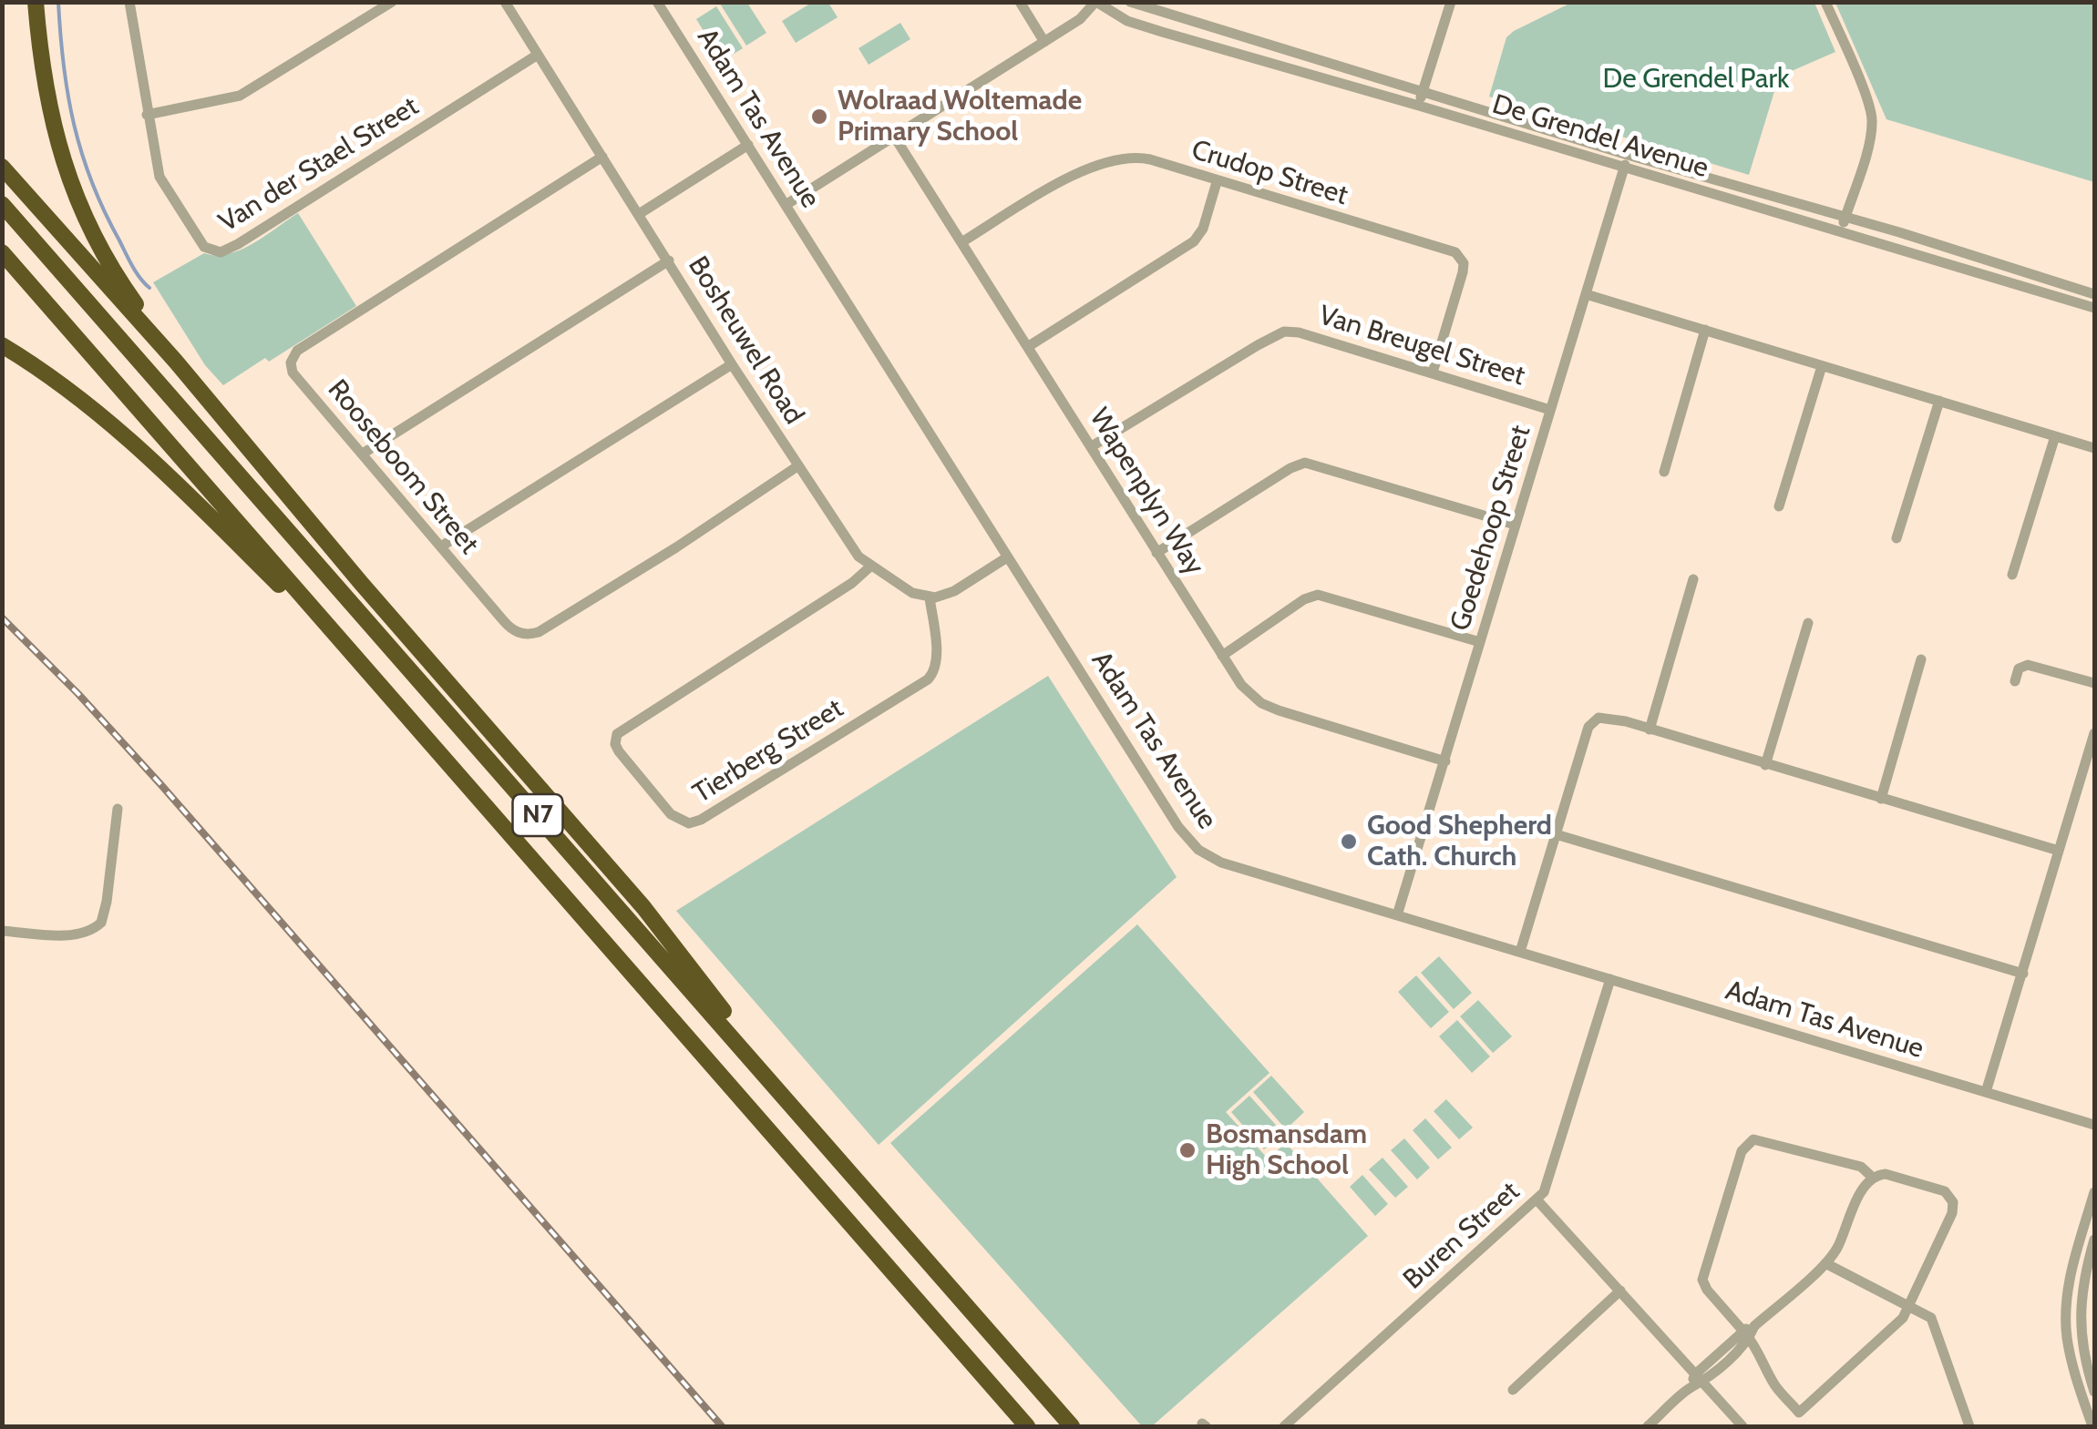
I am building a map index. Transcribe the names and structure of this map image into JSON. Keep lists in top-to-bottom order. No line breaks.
{"streets":{"highway":["N7"],"street":["Adam Tas Avenue","De Grendel Avenue","Van der Stael Street","Crudop Street","Bosheuwel Road","Van Breugel Street","Rooseboom Street","Wapenplyn Way","Goedehoop Street","Tierberg Street","Buren Street"]},"crossings":[["Adam Tas Avenue","Goedehoop Street"],["Adam Tas Avenue","Buren Street"],["De Grendel Avenue","Goedehoop Street"],["Van der Stael Street","Bosheuwel Road"],["Crudop Street","Van Breugel Street"],["Crudop Street","Wapenplyn Way"],["Bosheuwel Road","Rooseboom Street"],["Bosheuwel Road","Tierberg Street"],["Van Breugel Street","Wapenplyn Way"],["Van Breugel Street","Goedehoop Street"],["Wapenplyn Way","Goedehoop Street"]],"parks":["De Grendel Park"],"places":["Wolraad Woltemade Primary School","Good Shepherd Cath. Church","Bosmansdam High School"]}
